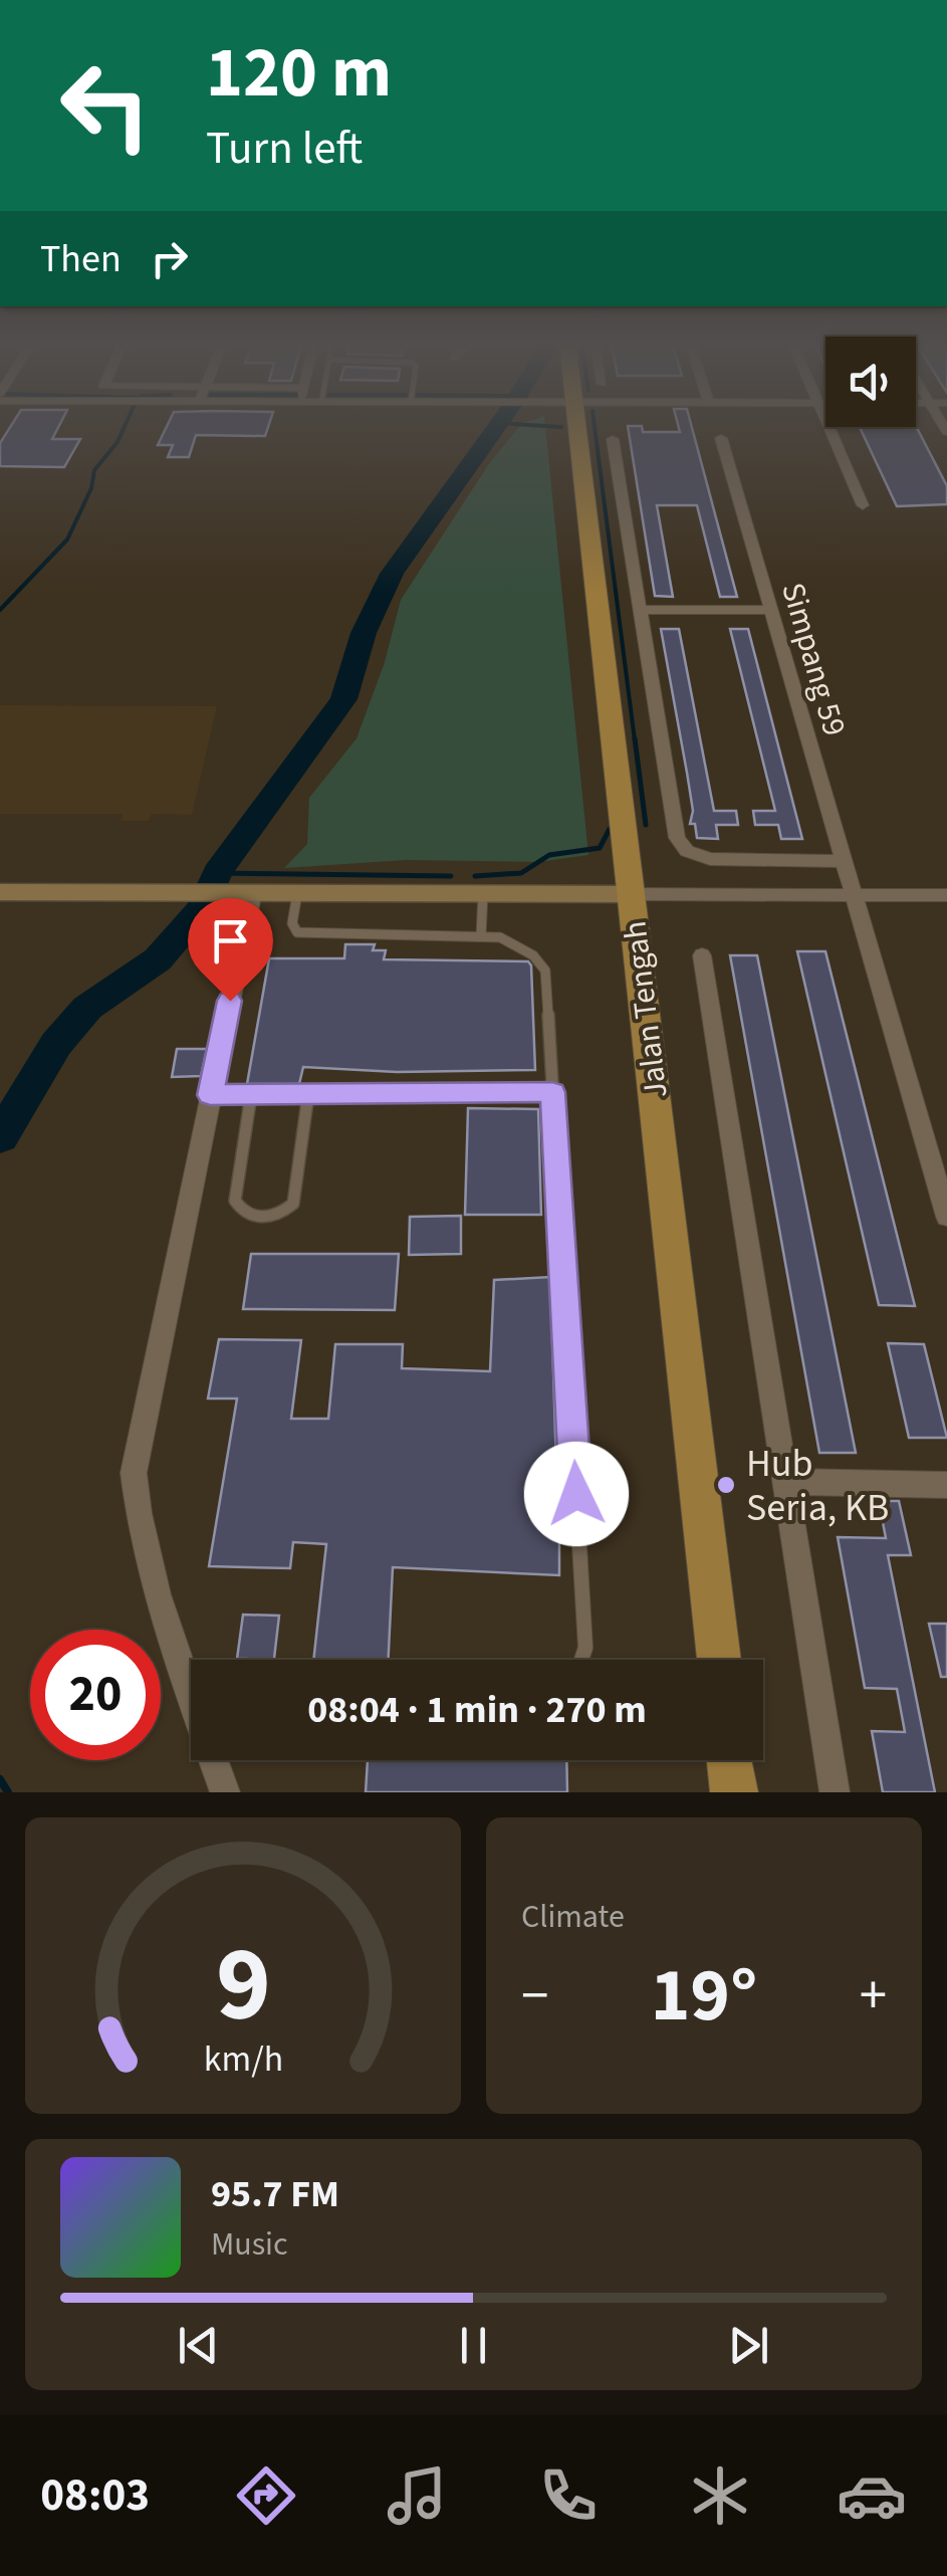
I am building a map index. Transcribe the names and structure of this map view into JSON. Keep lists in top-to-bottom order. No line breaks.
{"streets":{"main road":["Jalan Tengah"],"street":["Simpang 59"]},"places":["Hub Seria, KB"],"page":{"turn":["120 m","Turn left"],"then":"Then","limit":"20","trip":"08:04 · 1 min · 270 m","tile":"Climate","heat":["−","19°","+"],"song":["95.7 FM","Music"],"tabs":"08:03","gauge":["9","km/h"]}}
